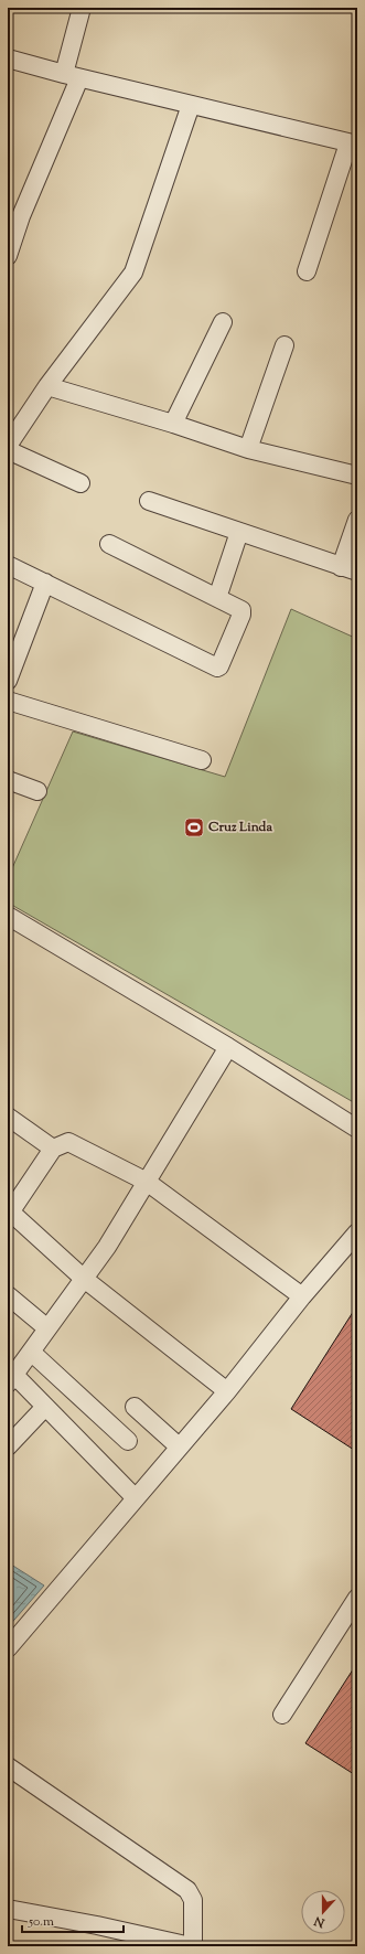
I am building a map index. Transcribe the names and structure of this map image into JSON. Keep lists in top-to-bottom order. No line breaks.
{"places":{"sports":["Cruz Linda"]},"scale_bar":"50 m","north":"bottom"}
